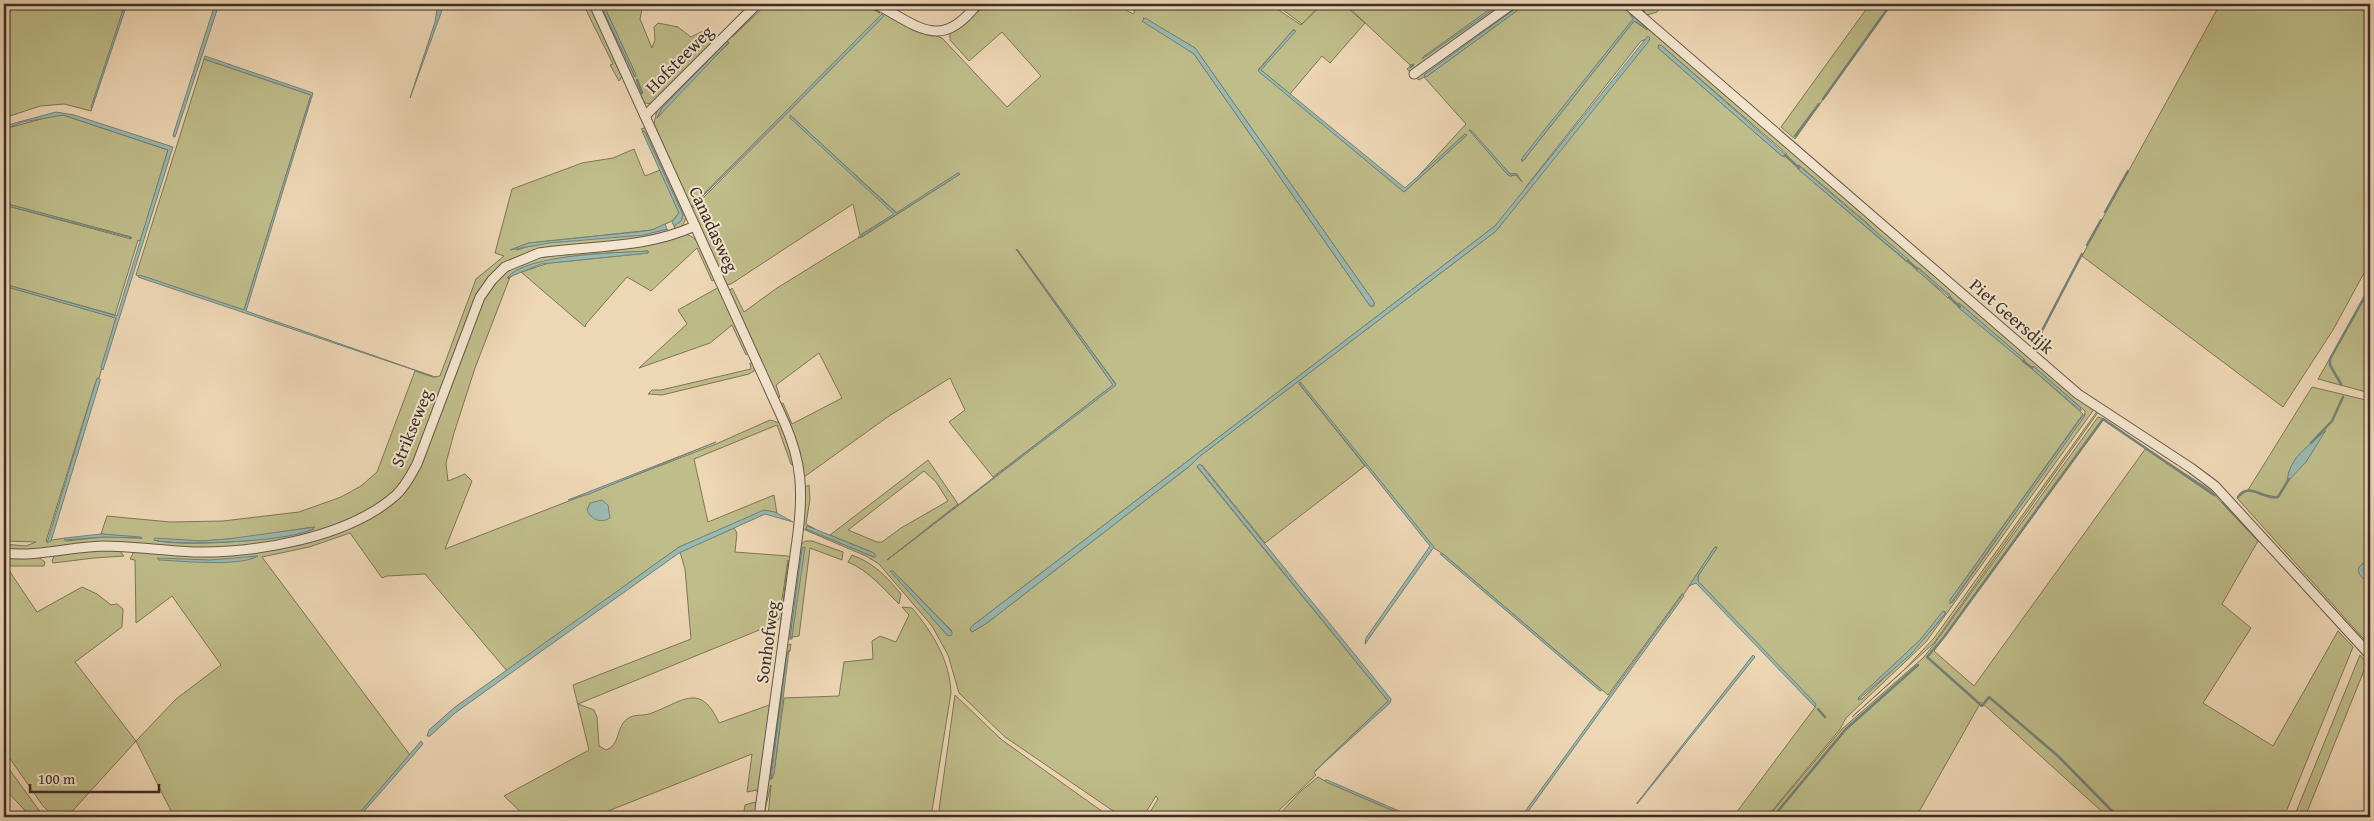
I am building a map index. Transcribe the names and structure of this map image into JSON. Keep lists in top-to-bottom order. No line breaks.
{"streets":{"street":["Hofsteeweg","Canadasweg","Piet Geersdijk","Strikseweg","Sonhofweg"]},"crossings":[["Hofsteeweg","Canadasweg"],["Canadasweg","Strikseweg"],["Canadasweg","Sonhofweg"]],"scale_bar":"100 m"}
